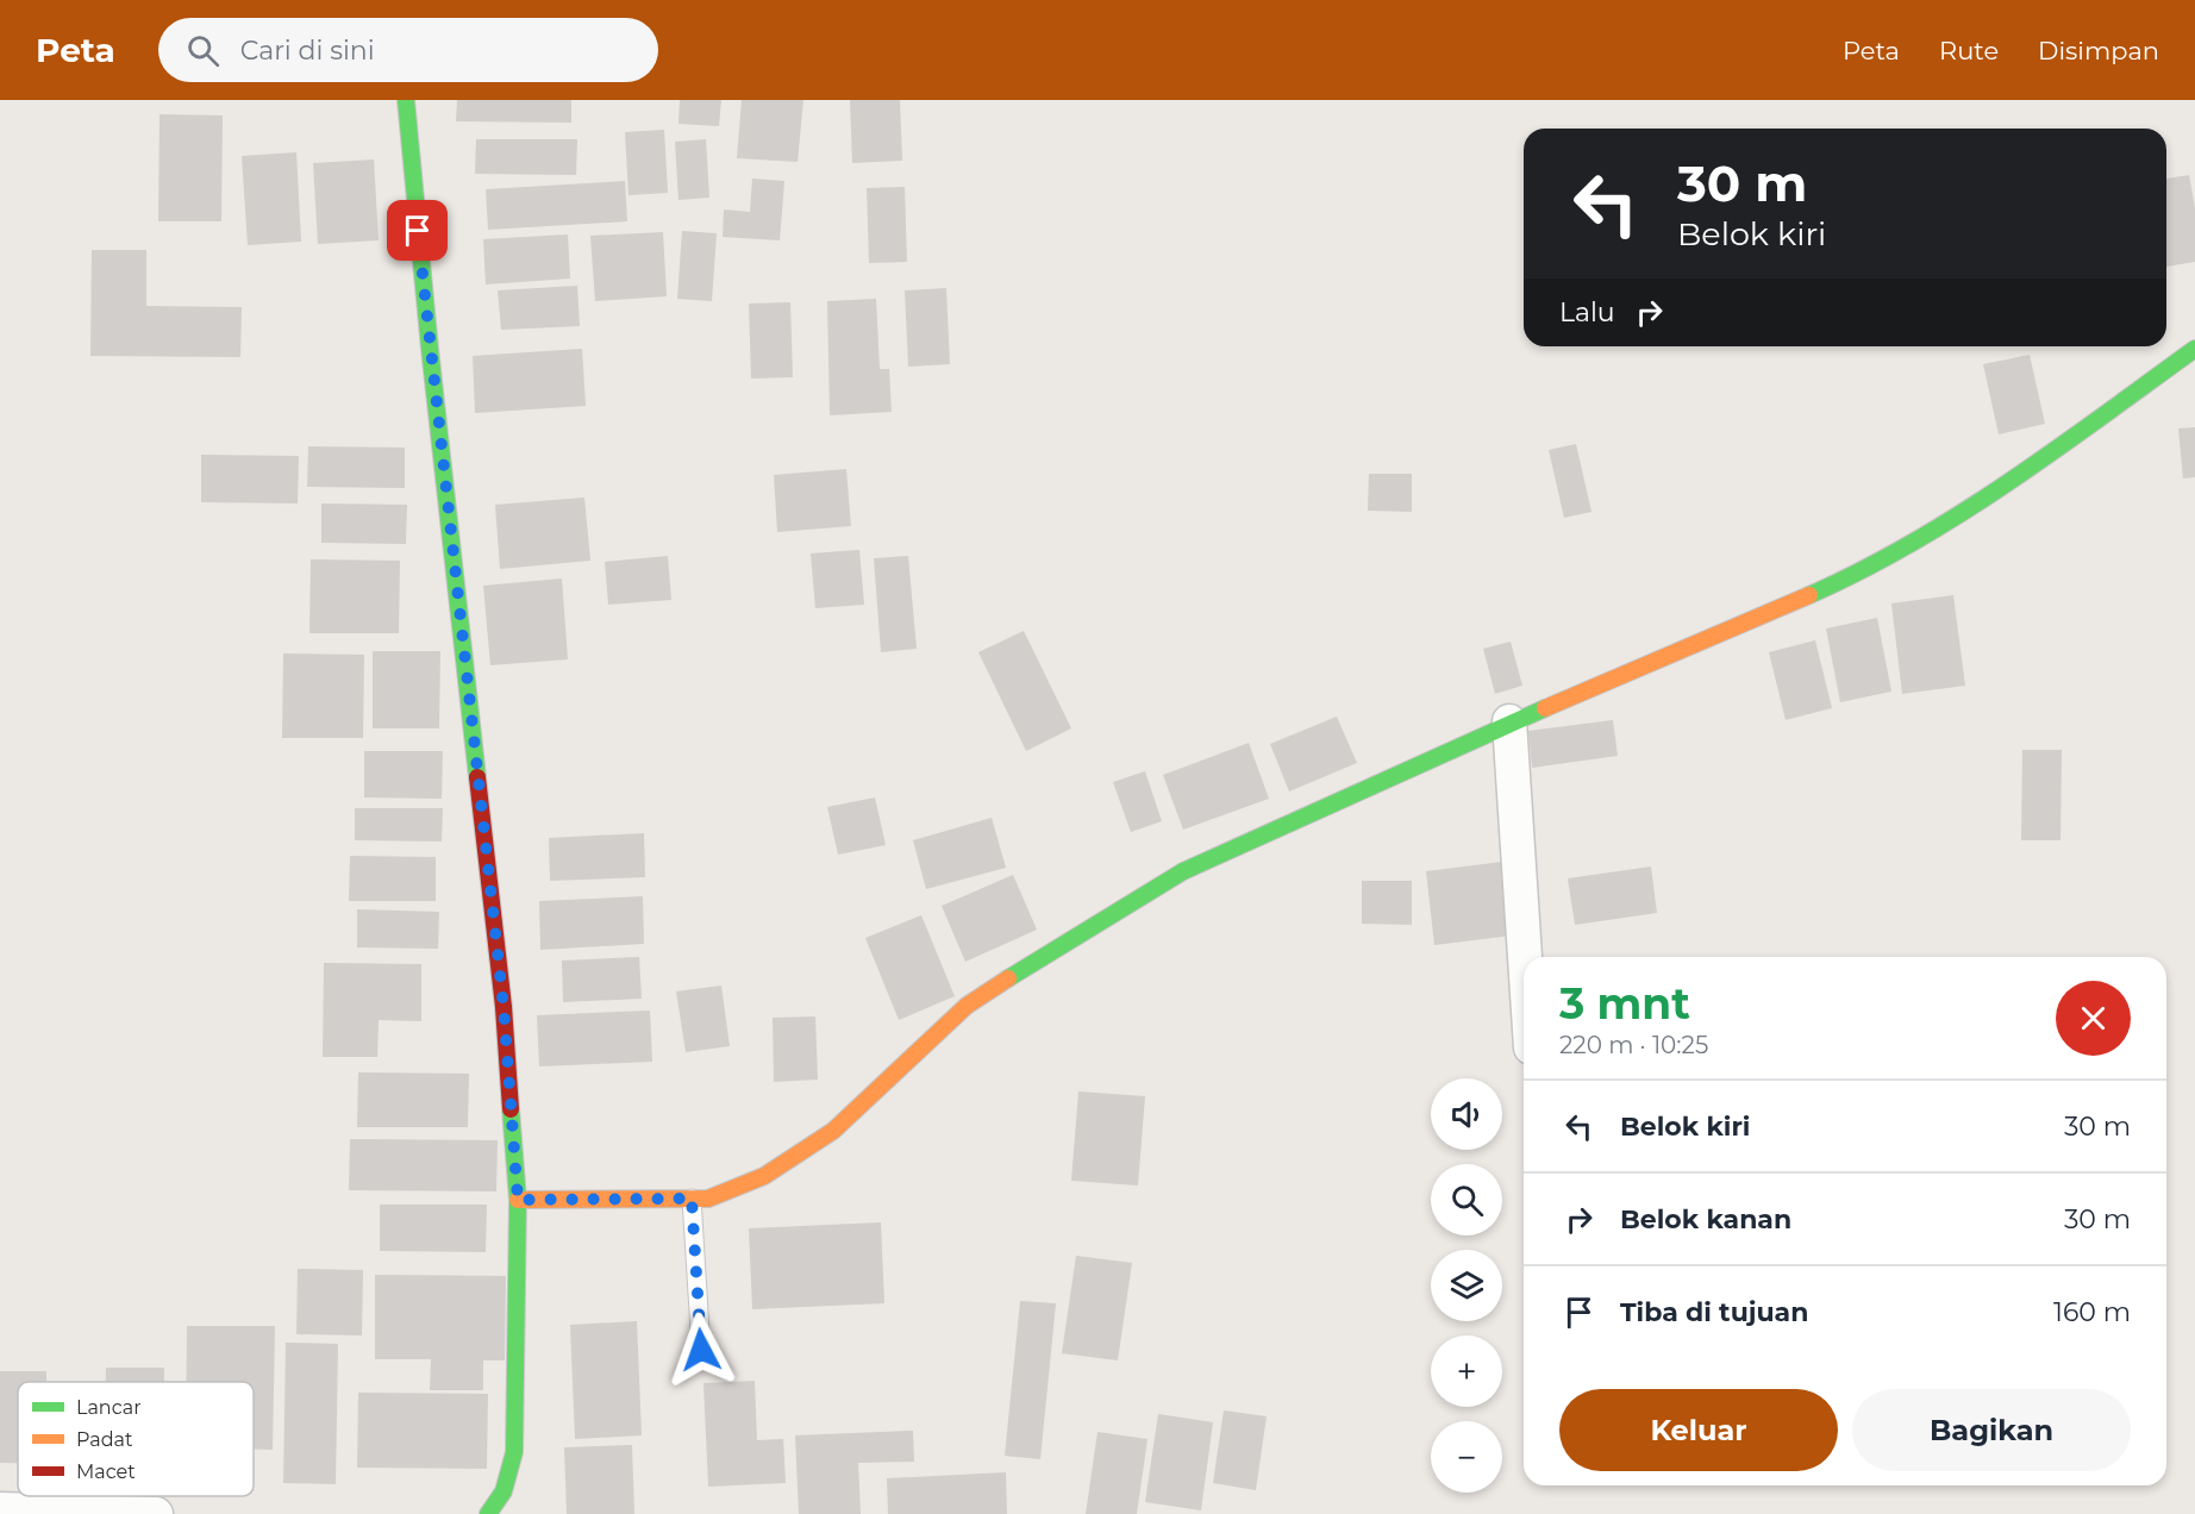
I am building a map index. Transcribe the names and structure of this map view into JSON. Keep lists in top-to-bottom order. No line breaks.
{"legend":["Lancar","Padat","Macet"],"page":{"header":"Peta","search":"Cari di sini","nav":["Peta","Rute","Disimpan"],"turn":["30 m","Belok kiri"],"then":"Lalu","heading":["3 mnt","220 m · 10:25"],"map_buttons":["+","−"],"list":[{"name":"Belok kiri","value":"30 m"},{"name":"Belok kanan","value":"30 m"},{"name":"Tiba di tujuan","value":"160 m"}],"buttons":["Keluar","Bagikan"]}}
